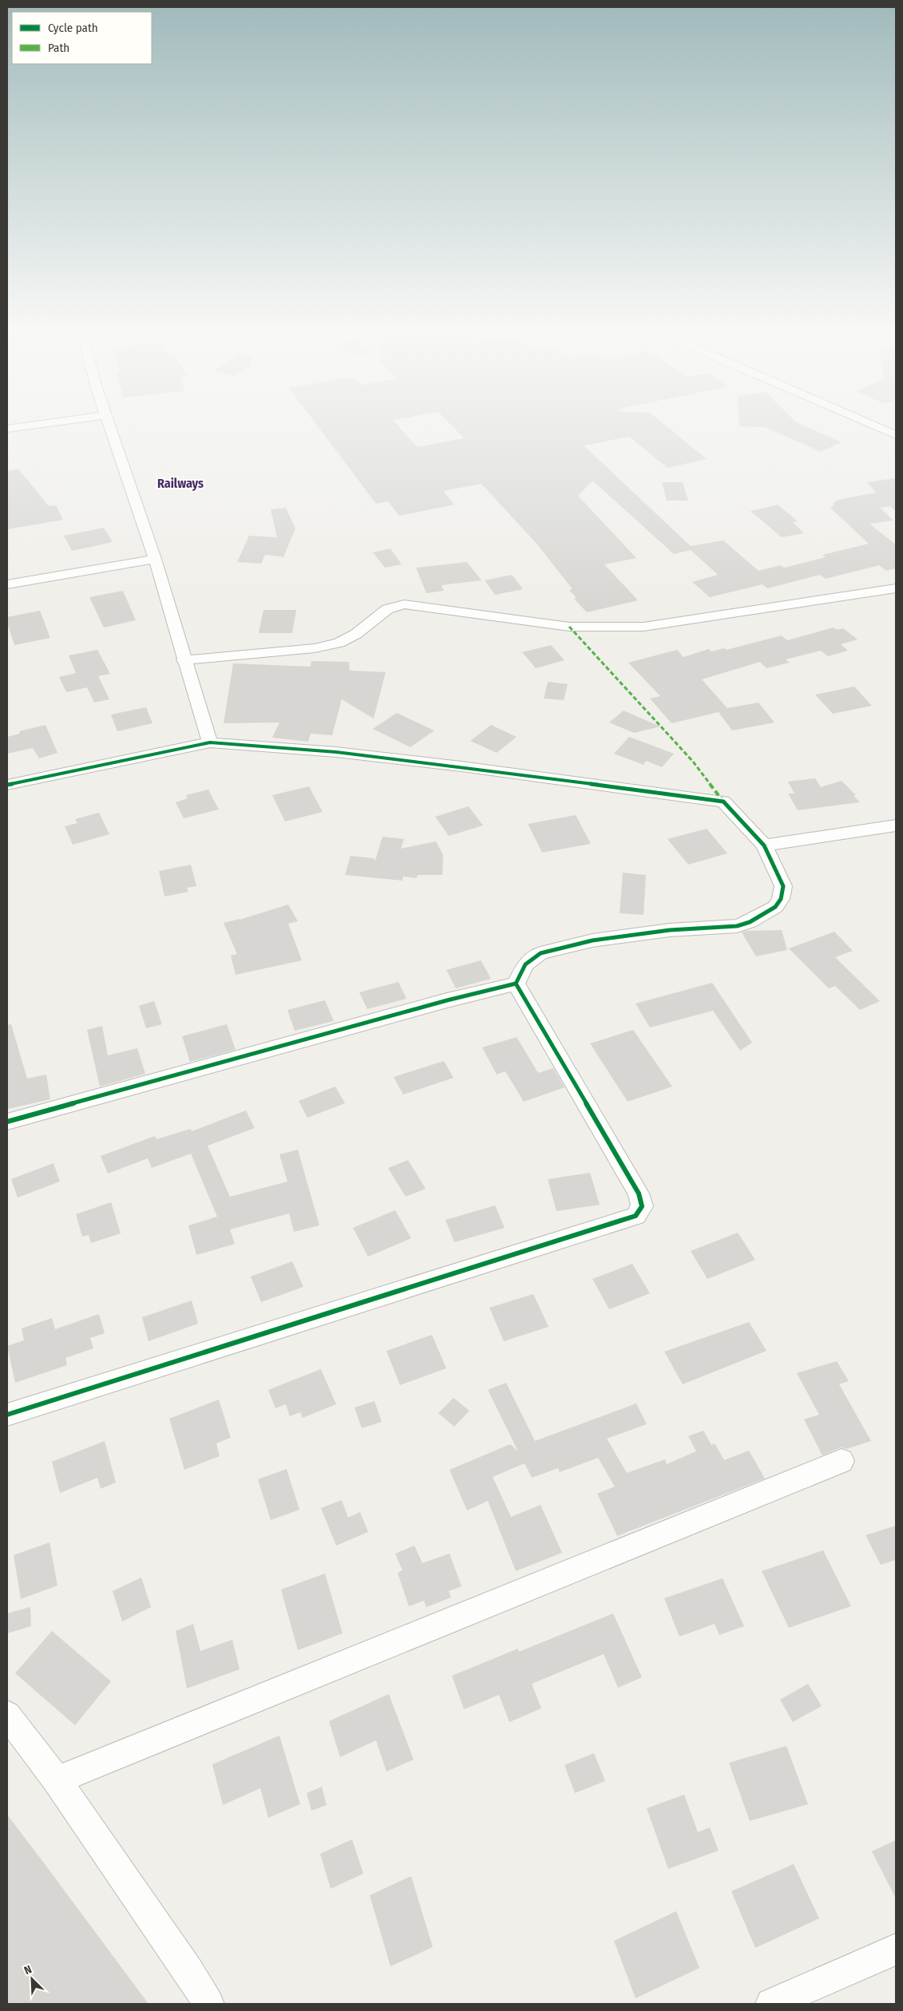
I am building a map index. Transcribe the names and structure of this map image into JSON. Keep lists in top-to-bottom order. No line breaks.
{"districts":["Railways"],"legend":["Cycle path","Path"],"north":"top left"}
